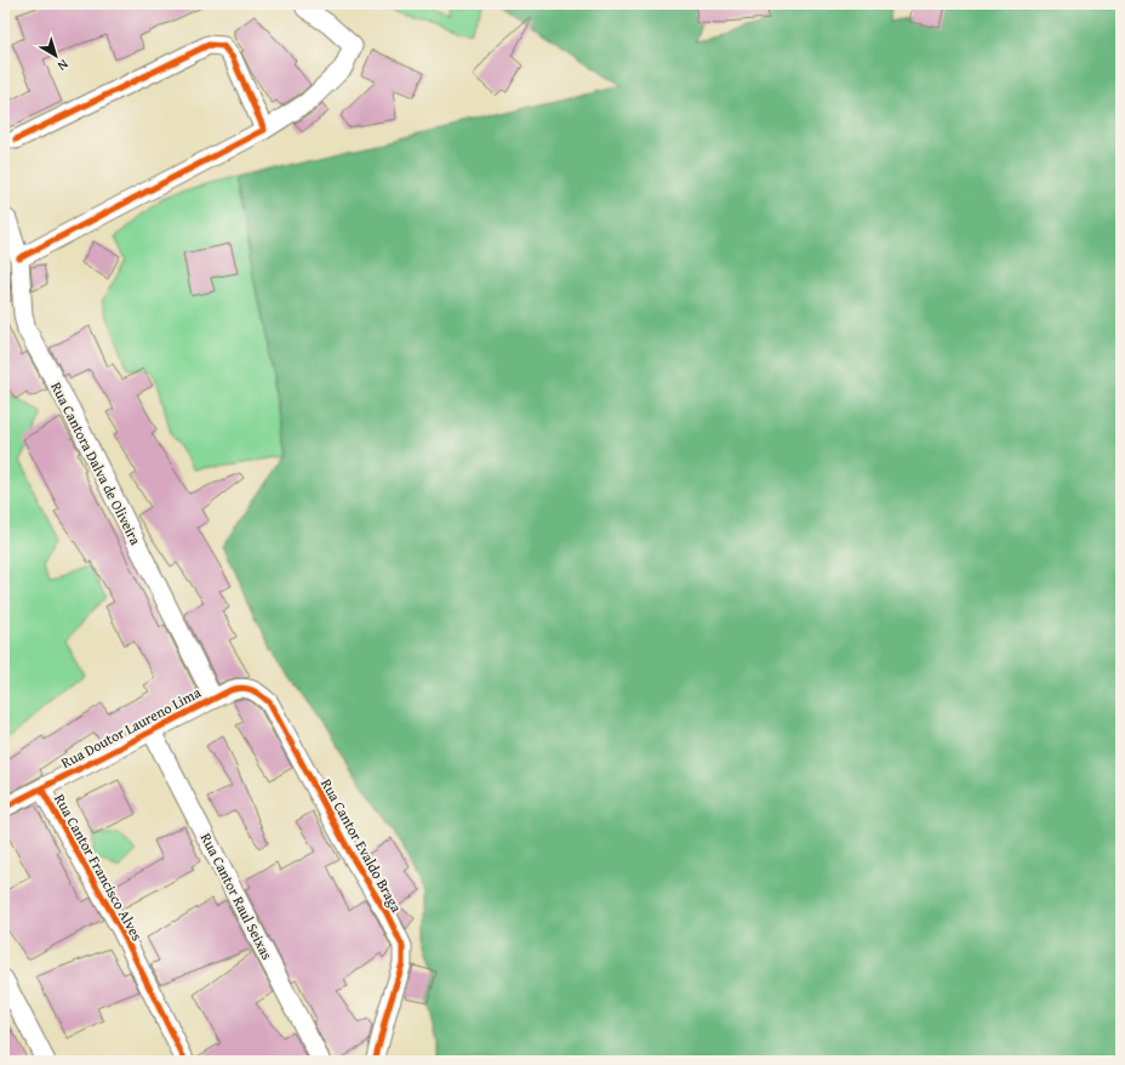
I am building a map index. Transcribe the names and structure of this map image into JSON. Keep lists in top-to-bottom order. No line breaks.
{"streets":{"street":["Rua Cantora Dalva de Oliveira","Rua Doutor Laureno Lima","Rua Cantor Evaldo Braga","Rua Cantor Francisco Alves","Rua Cantor Raul Seixas"]},"crossings":[["Rua Cantora Dalva de Oliveira","Rua Doutor Laureno Lima"],["Rua Doutor Laureno Lima","Rua Cantor Evaldo Braga"],["Rua Doutor Laureno Lima","Rua Cantor Francisco Alves"],["Rua Doutor Laureno Lima","Rua Cantor Raul Seixas"]],"north":"bottom right"}
